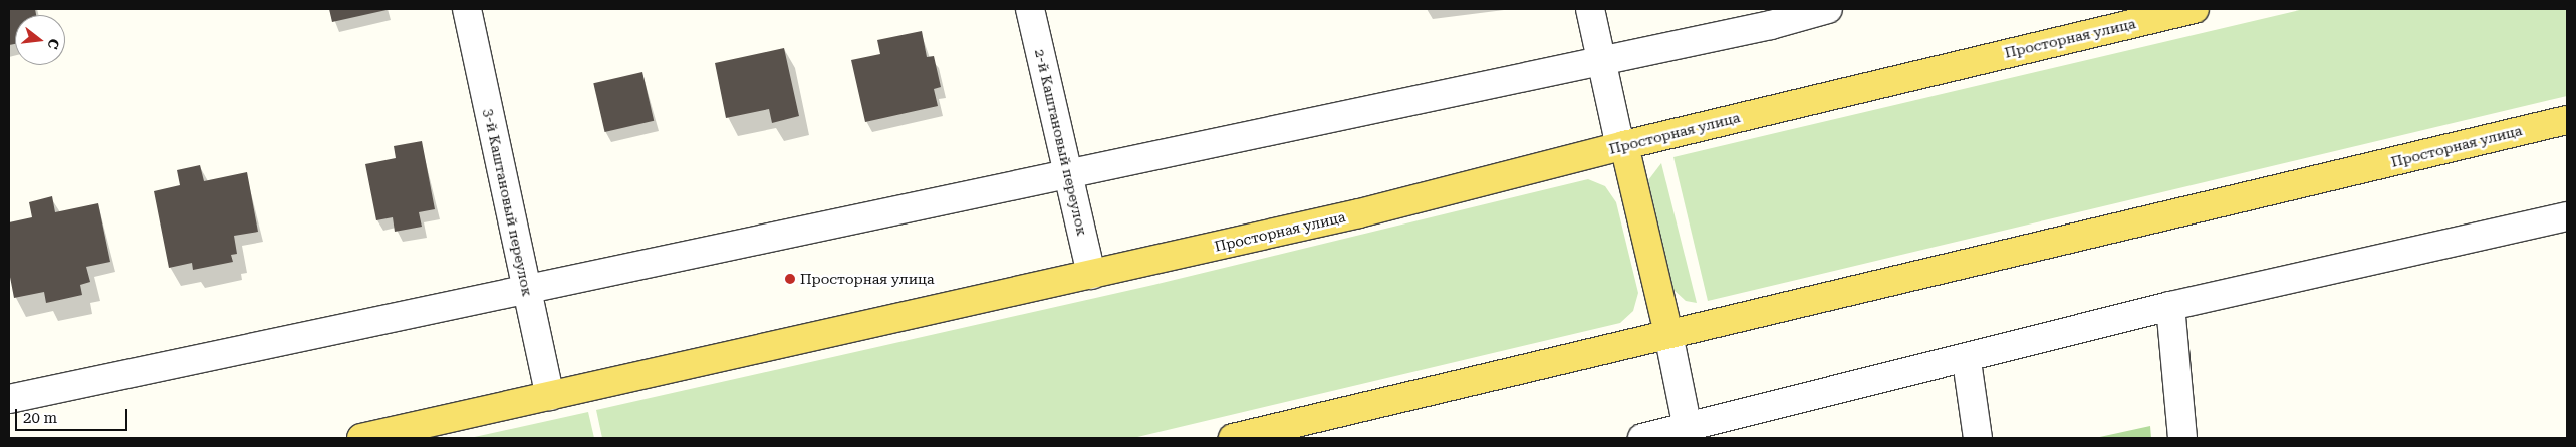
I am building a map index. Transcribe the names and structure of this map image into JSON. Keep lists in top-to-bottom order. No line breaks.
{"streets":{"main road":["Просторная улица"],"street":["2-й Каштановый переулок","3-й Каштановый переулок"]},"crossings":[["Просторная улица","2-й Каштановый переулок"],["Просторная улица","3-й Каштановый переулок"]],"places":["Просторная улица"],"scale_bar":"20 m","north":"right"}
